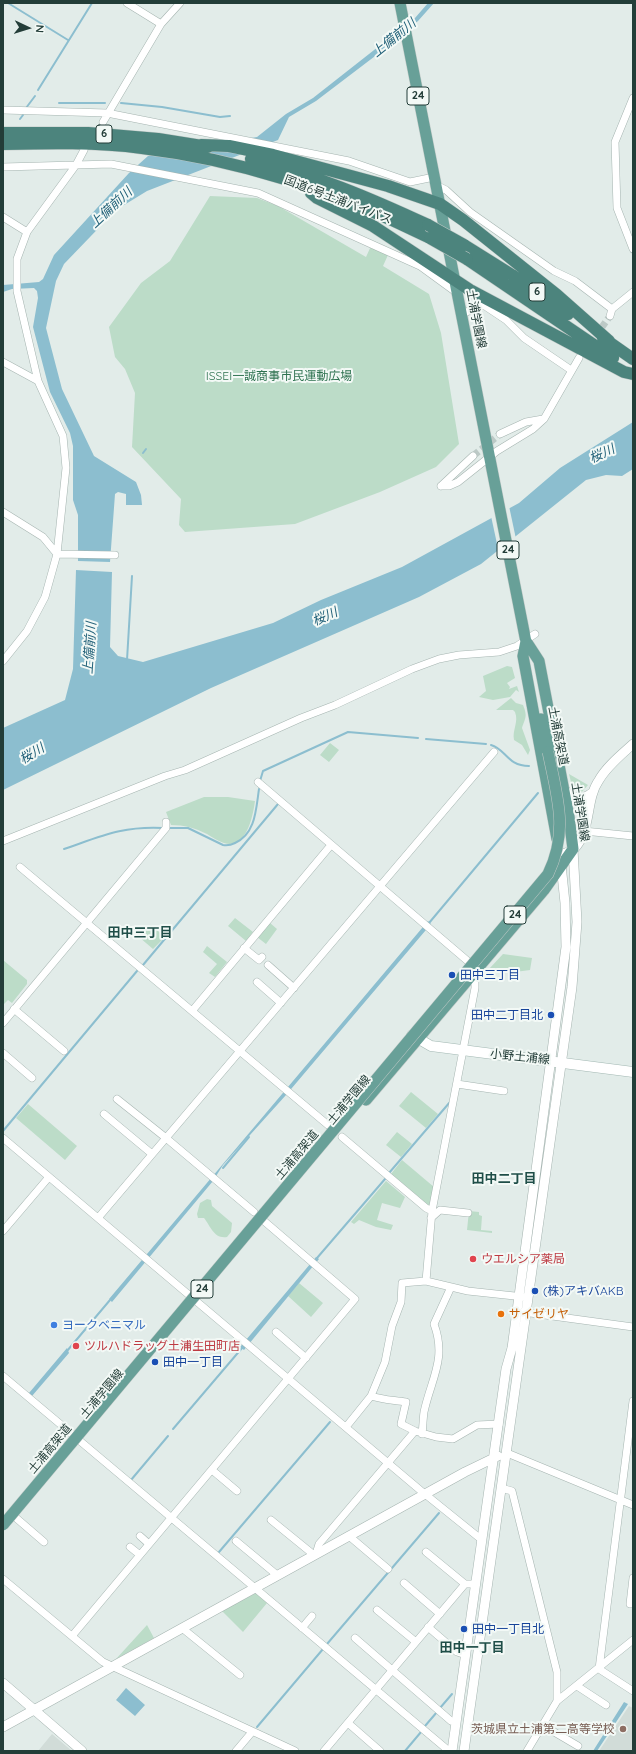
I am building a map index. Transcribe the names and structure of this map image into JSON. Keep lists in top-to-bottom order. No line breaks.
{"streets":{"highway":["6","国道6号土浦バイパス"],"main road":["24","土浦学園線","土浦高架道","小野土浦線"]},"crossings":[["土浦学園線","土浦高架道"],["土浦学園線","小野土浦線"]],"districts":["田中三丁目","田中二丁目","田中一丁目"],"water":["上備前川","桜川"],"parks":["ISSEI一誠商事市民運動広場"],"places":["田中三丁目","田中二丁目北","ウエルシア薬局","(株)アキバAKB","サイゼリヤ","ヨークベニマル","ツルハドラッグ土浦生田町店","田中一丁目","田中一丁目北","茨城県立土浦第二高等学校"],"north":"right"}
